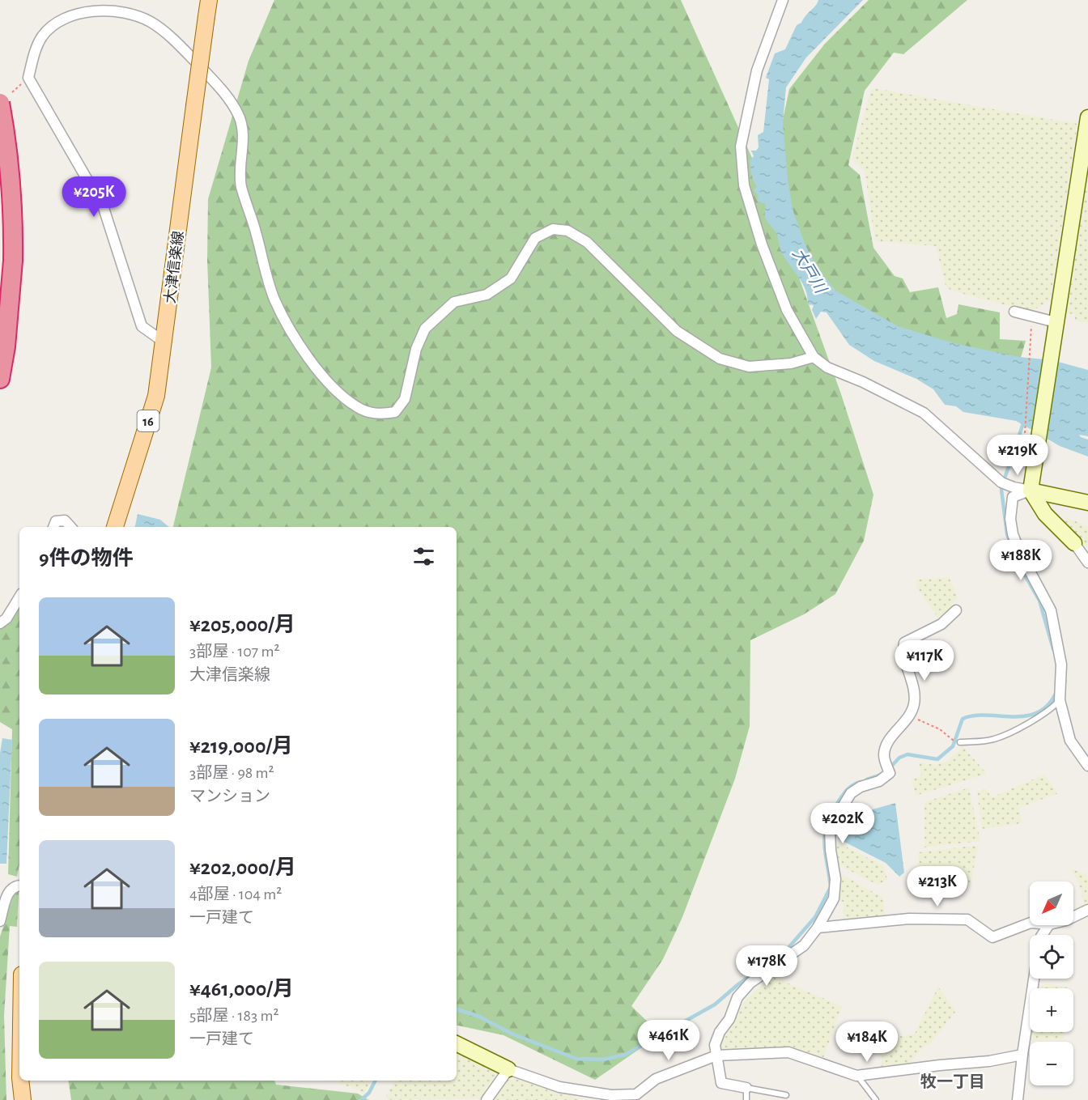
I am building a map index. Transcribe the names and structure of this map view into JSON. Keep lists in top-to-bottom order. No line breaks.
{"streets":{"main road":["大津信楽線","16"]},"districts":["牧一丁目"],"water":["大戸川"],"north":"bottom left","page":{"price":["¥205K","¥219K","¥188K","¥117K","¥202K","¥213K","¥178K","¥461K","¥184K"],"heading":"9件の物件","list":[{"name":"¥205,000/月","note":"3部屋 · 107 m² · 大津信楽線"},{"name":"¥219,000/月","note":"3部屋 · 98 m² · マンション"},{"name":"¥202,000/月","note":"4部屋 · 104 m² · 一戸建て"},{"name":"¥461,000/月","note":"5部屋 · 183 m² · 一戸建て"}],"map_buttons":["+","−"]}}
